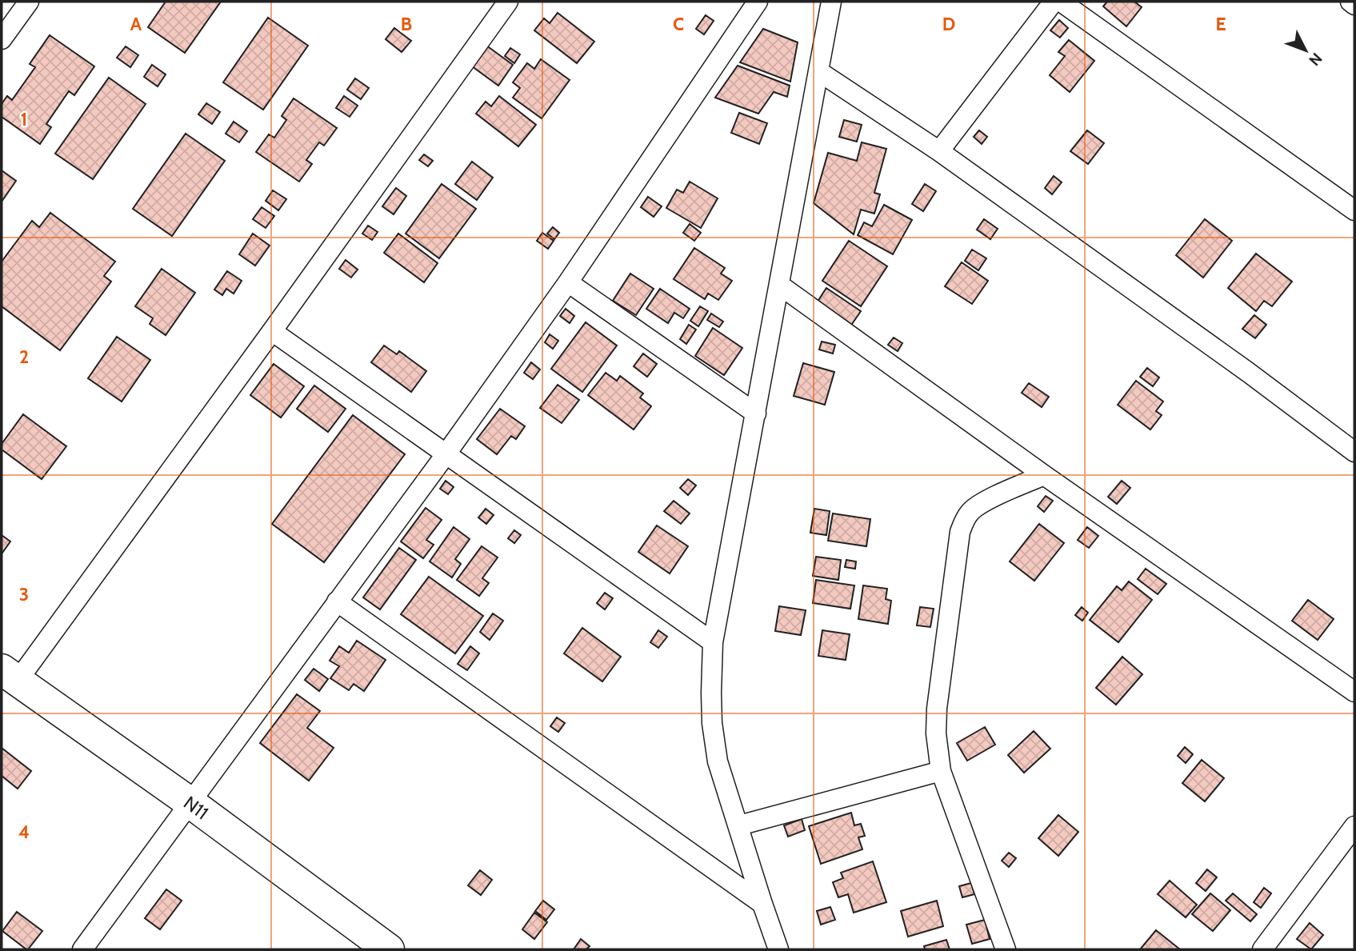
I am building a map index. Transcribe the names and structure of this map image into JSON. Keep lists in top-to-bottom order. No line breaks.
{"streets":{"main road":["N11"]},"north":"bottom right","grid":{"columns":["A","B","C","D","E"],"rows":["1","2","3","4"]}}
